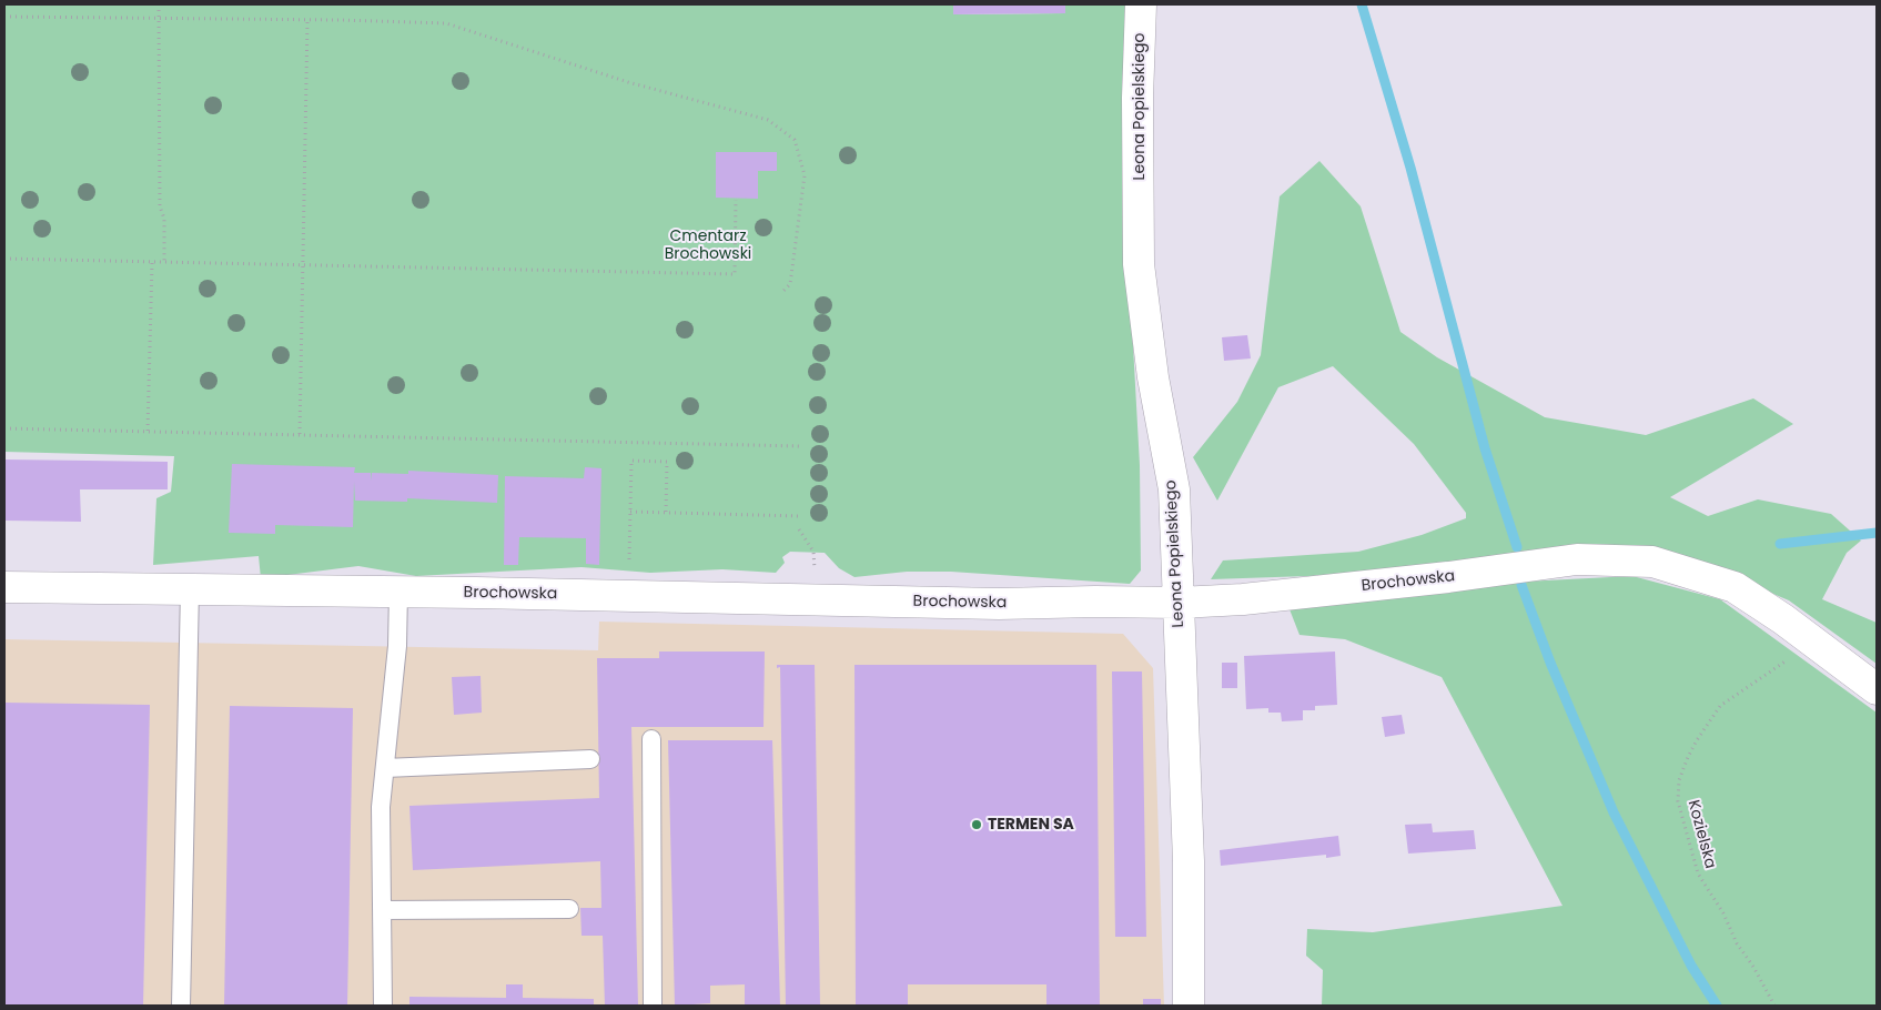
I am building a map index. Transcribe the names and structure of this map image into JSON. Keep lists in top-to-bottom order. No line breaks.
{"streets":{"street":["Leona Popielskiego","Brochowska"],"path":["Kozielska"]},"crossings":[["Leona Popielskiego","Brochowska"],["Brochowska","Kozielska"]],"parks":["Cmentarz Brochowski"],"places":["TERMEN SA"]}
